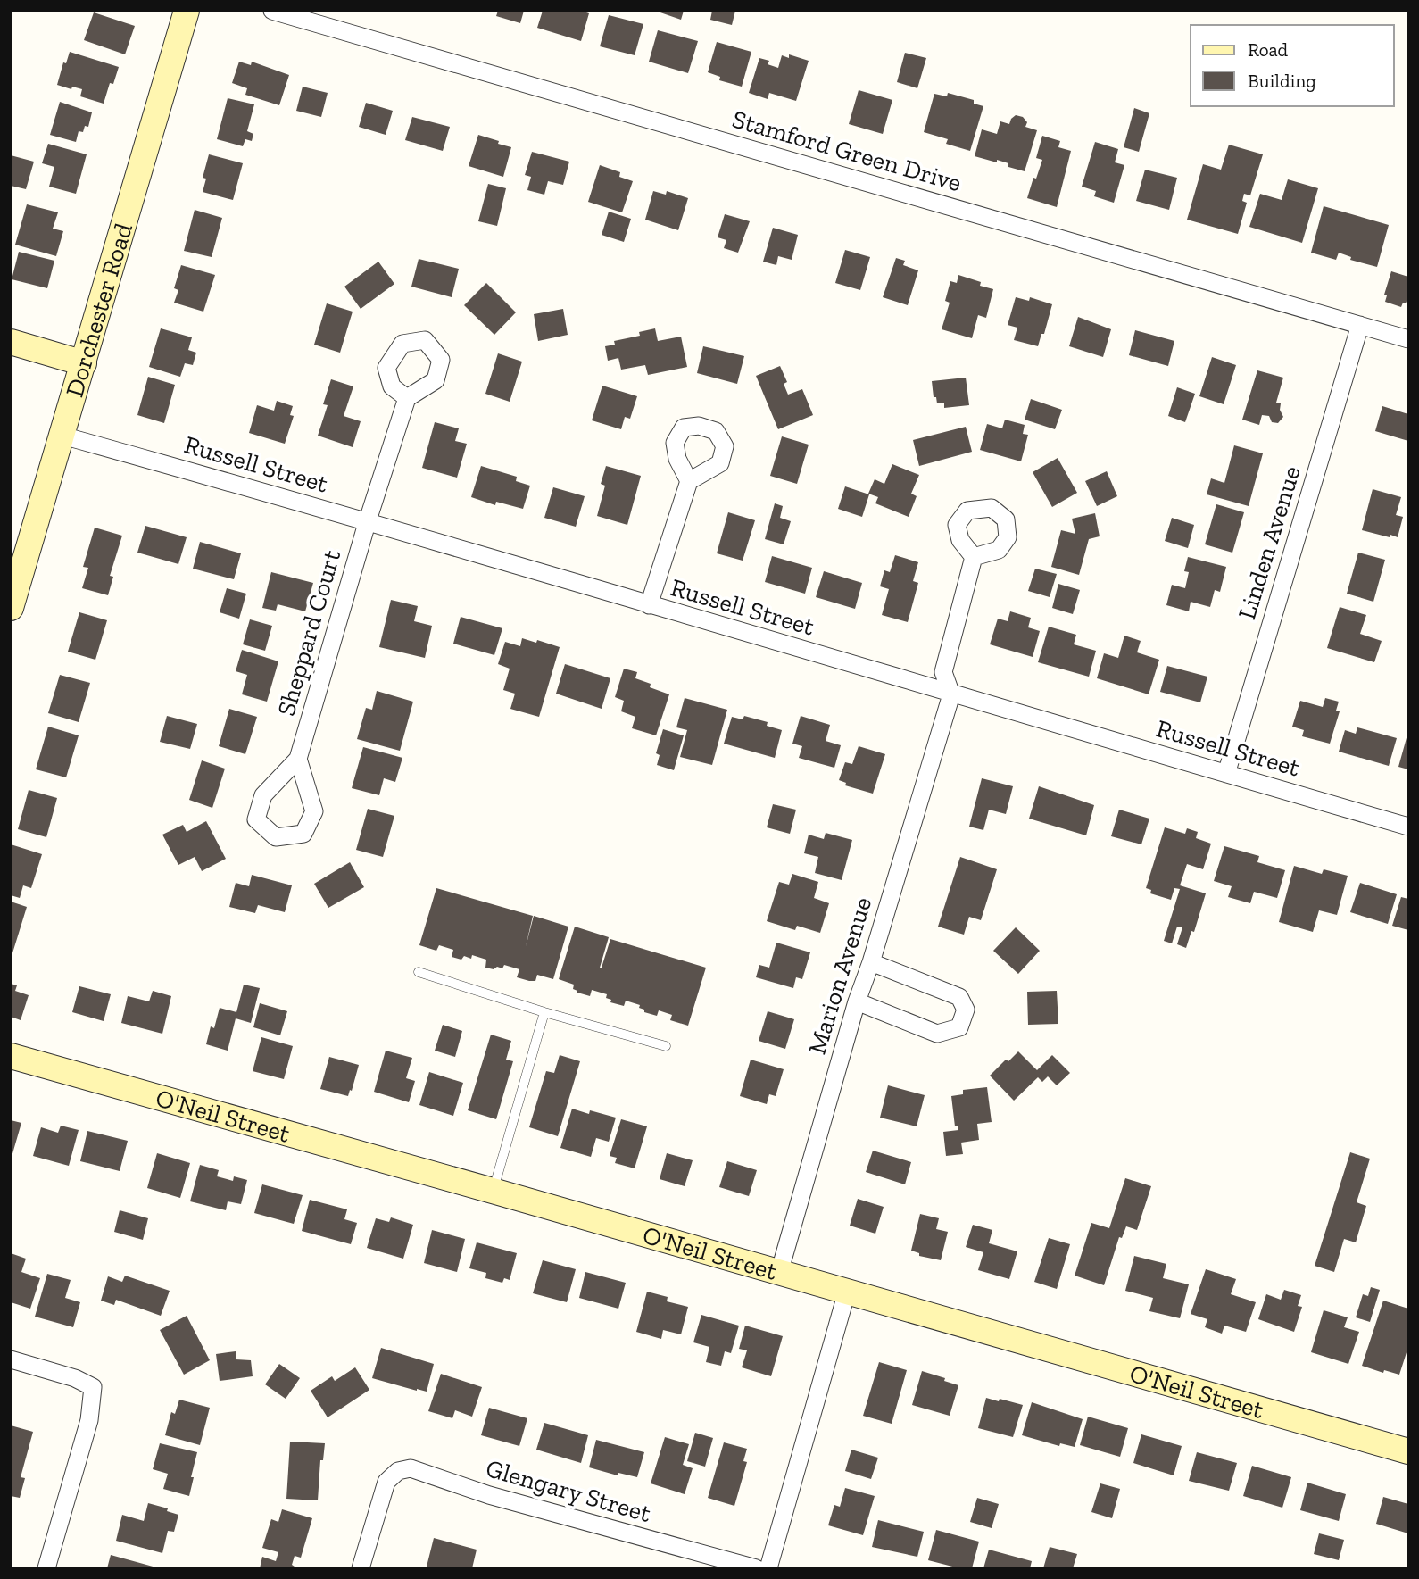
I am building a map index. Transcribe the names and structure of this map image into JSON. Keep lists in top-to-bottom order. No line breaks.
{"streets":{"street":["Stamford Green Drive","Dorchester Road","Russell Street","Linden Avenue","Sheppard Court","Marion Avenue","O'Neil Street","Glengary Street"]},"crossings":[["Stamford Green Drive","Linden Avenue"],["Dorchester Road","Russell Street"],["Russell Street","Linden Avenue"],["Russell Street","Sheppard Court"],["Russell Street","Marion Avenue"],["Marion Avenue","O'Neil Street"]],"legend":["Road","Building"]}
